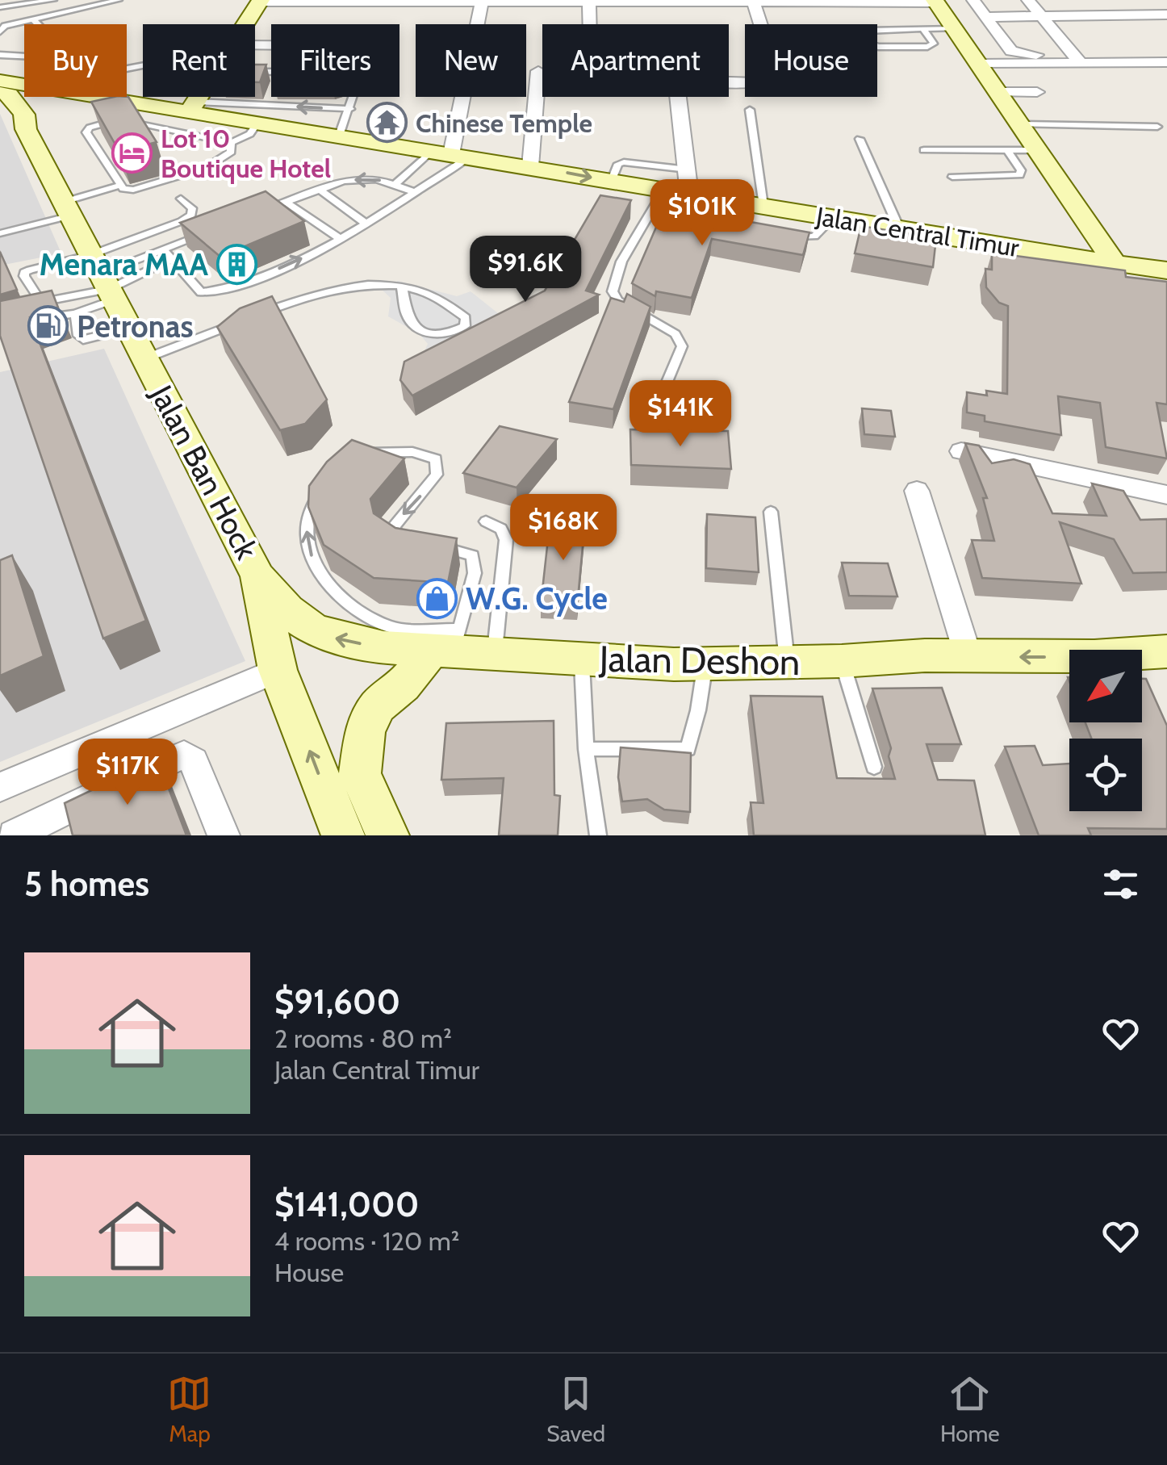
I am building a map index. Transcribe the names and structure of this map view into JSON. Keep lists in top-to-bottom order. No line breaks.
{"streets":{"main road":["Jalan Central Timur","Jalan Ban Hock","Jalan Deshon"]},"crossings":[["Jalan Ban Hock","Jalan Deshon"]],"one_way":["Jalan Deshon"],"places":{"temple":["Chinese Temple"],"hotel":["Lot 10 Boutique Hotel"],"building":["Menara MAA"],"fuel station":["Petronas"],"shop":["W.G. Cycle"]},"north":"bottom left","page":{"chip":["Buy","Rent","Filters","New","Apartment","House"],"price":["$101K","$91.6K","$141K","$168K","$117K"],"heading":"5 homes","list":[{"name":"$91,600","note":"2 rooms · 80 m² · Jalan Central Timur"},{"name":"$141,000","note":"4 rooms · 120 m² · House"}],"tabs":["Map","Saved","Home"]}}
